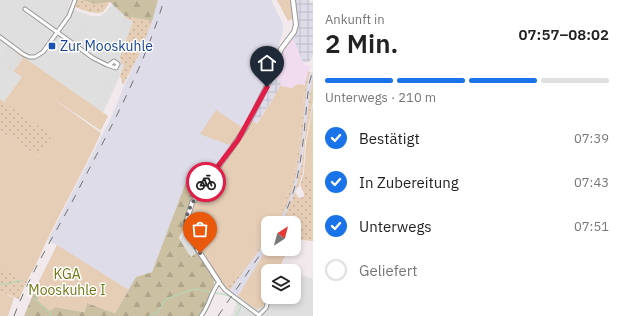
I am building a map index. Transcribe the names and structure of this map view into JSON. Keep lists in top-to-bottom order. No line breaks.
{"parks":["KGA Mooskuhle I"],"places":{"transit":["Zur Mooskuhle"]},"north":"top right","page":{"heading":["2 Min.","Ankunft in","07:57–08:02"],"bar":"Unterwegs · 210 m","list":[["Bestätigt","07:39"],["In Zubereitung","07:43"],["Unterwegs","07:51"],"Geliefert"]}}
